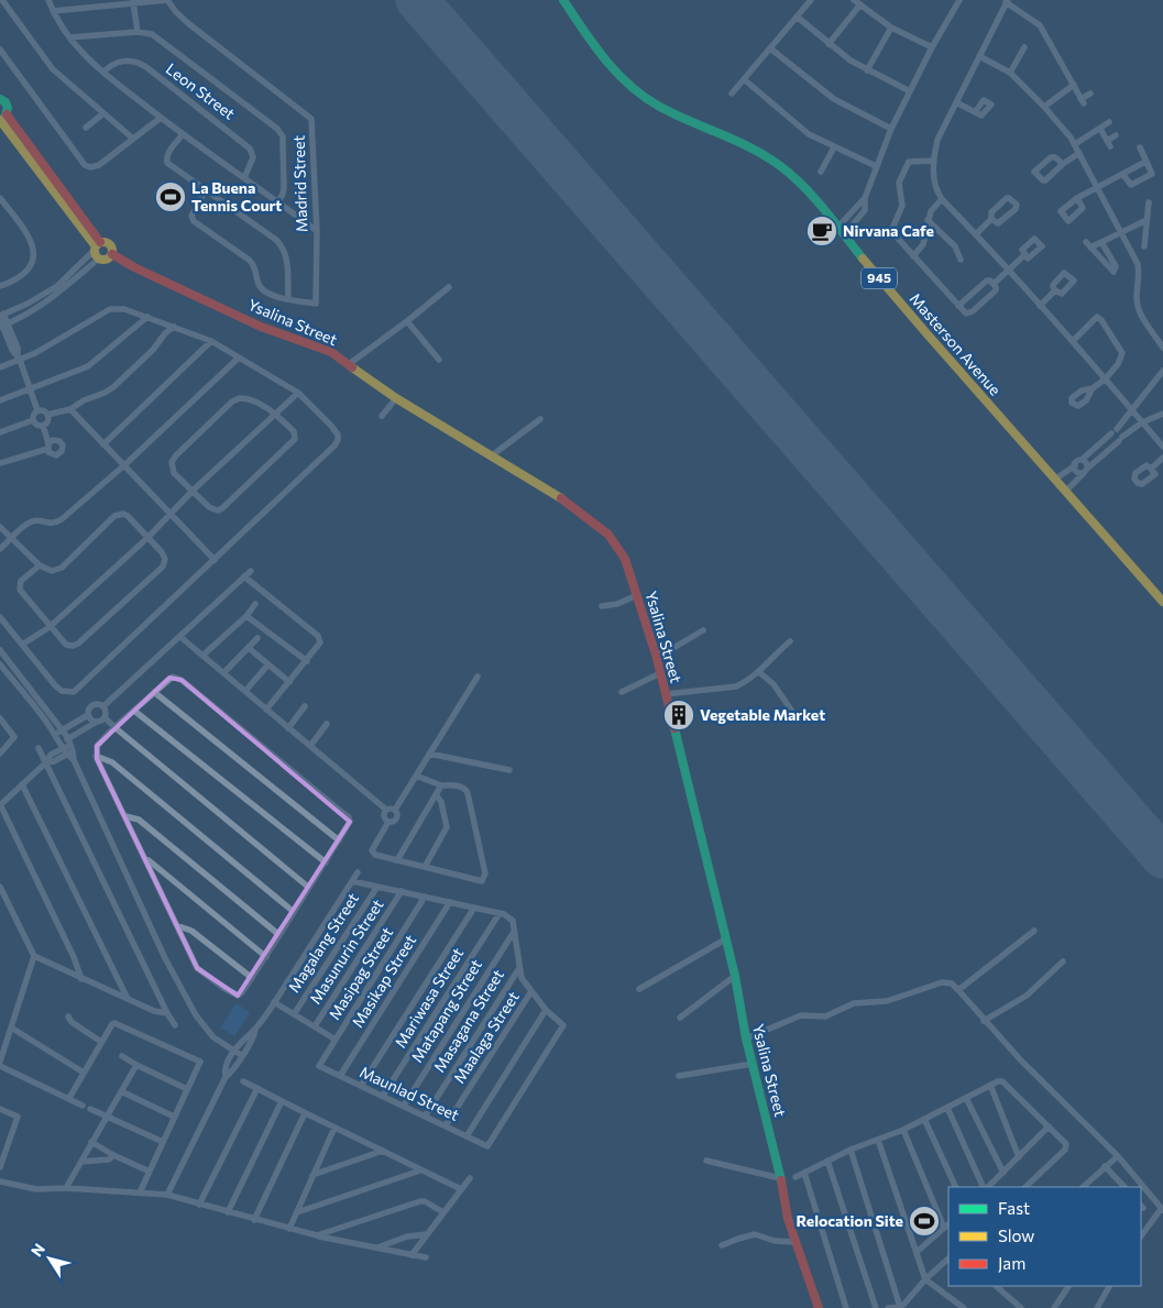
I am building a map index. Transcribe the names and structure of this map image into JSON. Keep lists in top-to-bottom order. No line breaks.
{"streets":{"street":["Leon Street","Madrid Street","945","Ysalina Street","Masterson Avenue","Magalang Street","Masunurin Street","Masipag Street","Masikap Street","Mariwasa Street","Matapang Street","Masagana Street","Maalaga Street","Maunlad Street"]},"crossings":[["Masipag Street","Maunlad Street"],["Masikap Street","Maunlad Street"],["Mariwasa Street","Maunlad Street"],["Matapang Street","Maunlad Street"],["Masagana Street","Maunlad Street"],["Maalaga Street","Maunlad Street"]],"places":{"sports":["La Buena Tennis Court","Relocation Site"],"cafe":["Nirvana Cafe"],"building":["Vegetable Market"]},"legend":["Fast","Slow","Jam"],"north":"top left"}
